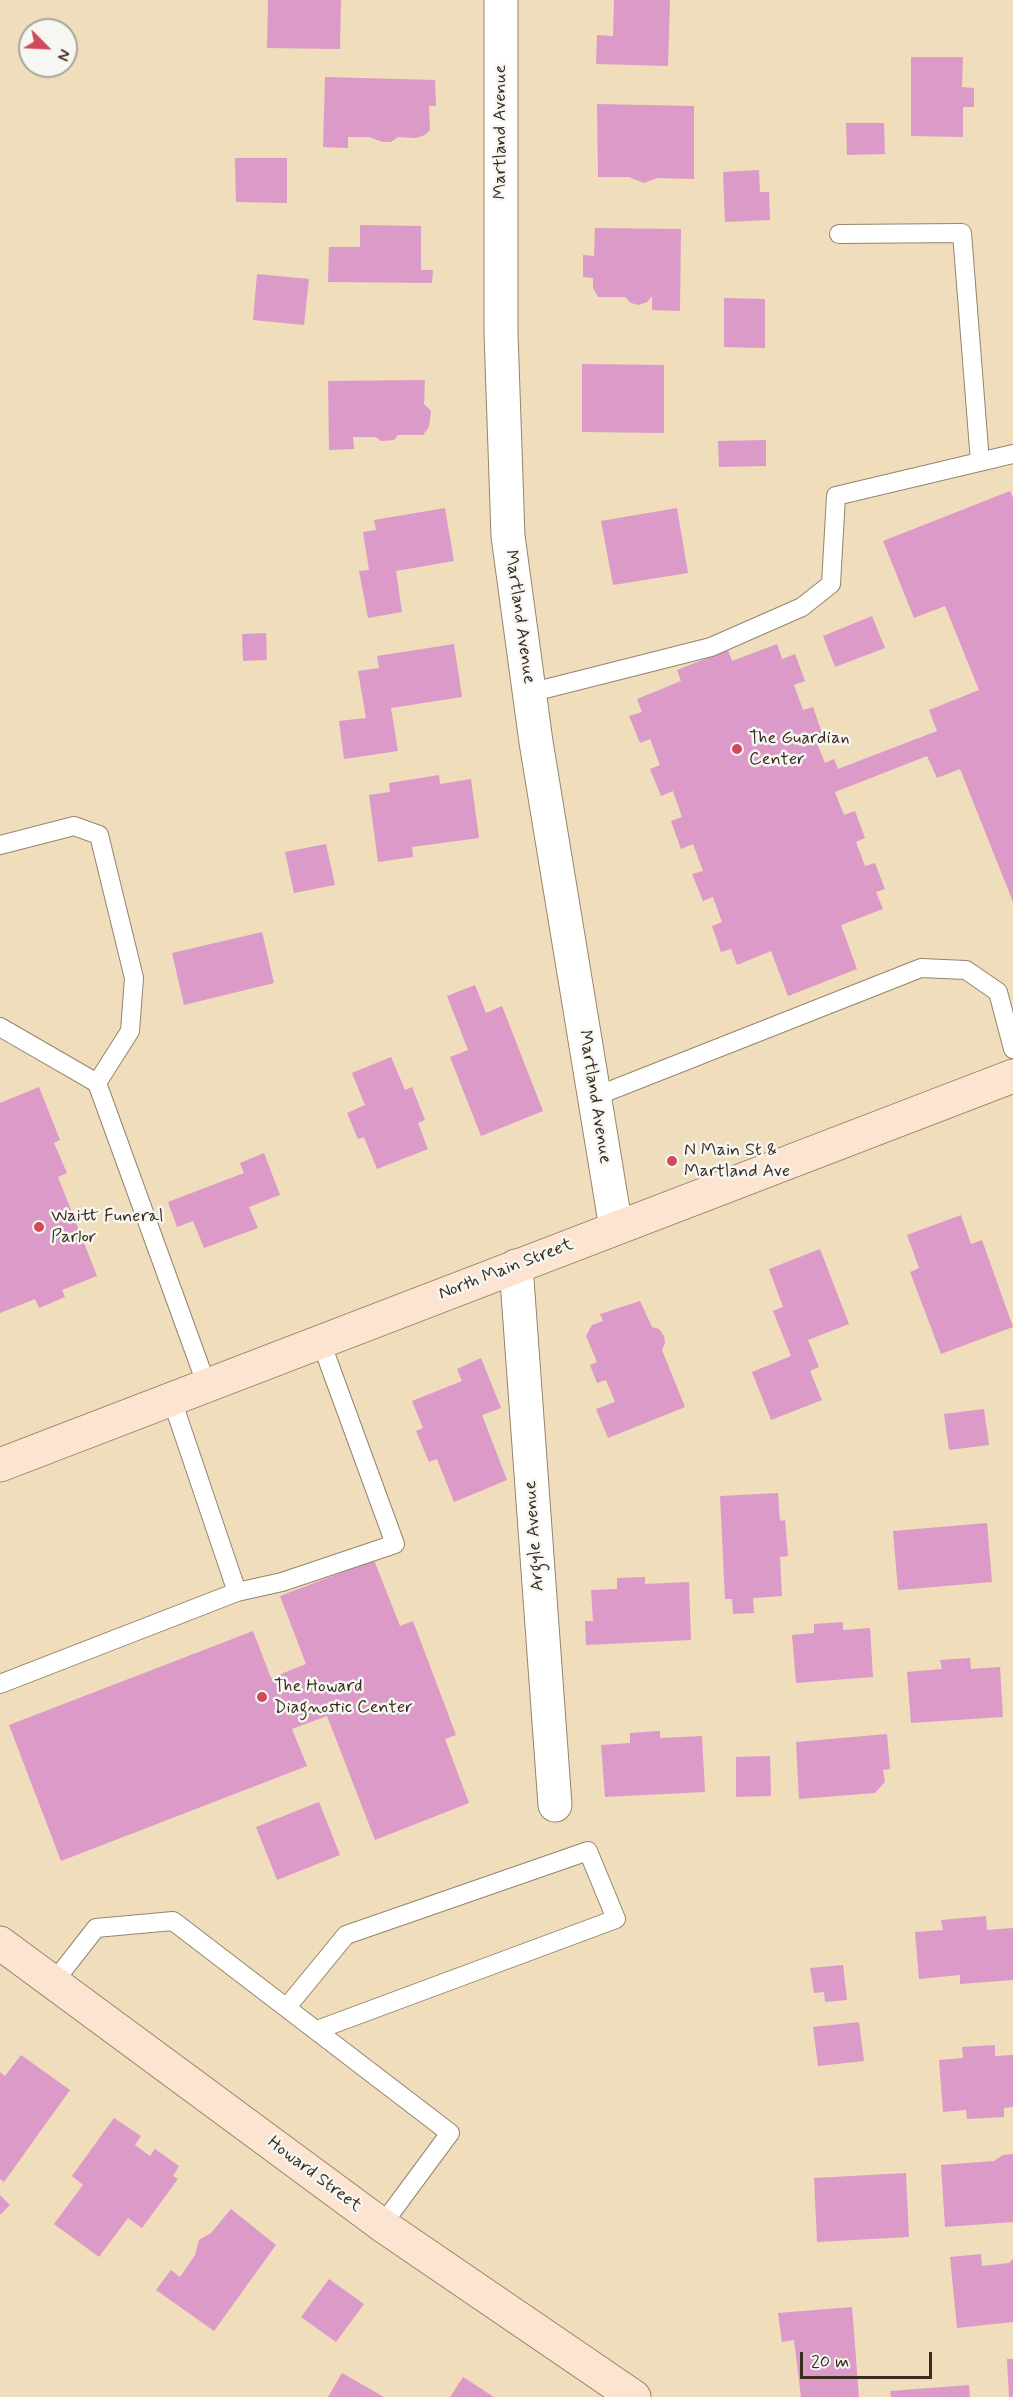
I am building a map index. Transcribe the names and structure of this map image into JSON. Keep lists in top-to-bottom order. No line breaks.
{"streets":{"main road":["North Main Street","Howard Street"],"street":["Martland Avenue","Argyle Avenue"]},"crossings":[["Martland Avenue","North Main Street"],["North Main Street","Argyle Avenue"]],"places":["The Guardian Center","N Main St & Martland Ave","Waitt Funeral Parlor","The Howard Diagnostic Center"],"scale_bar":"20 m","north":"bottom right"}
